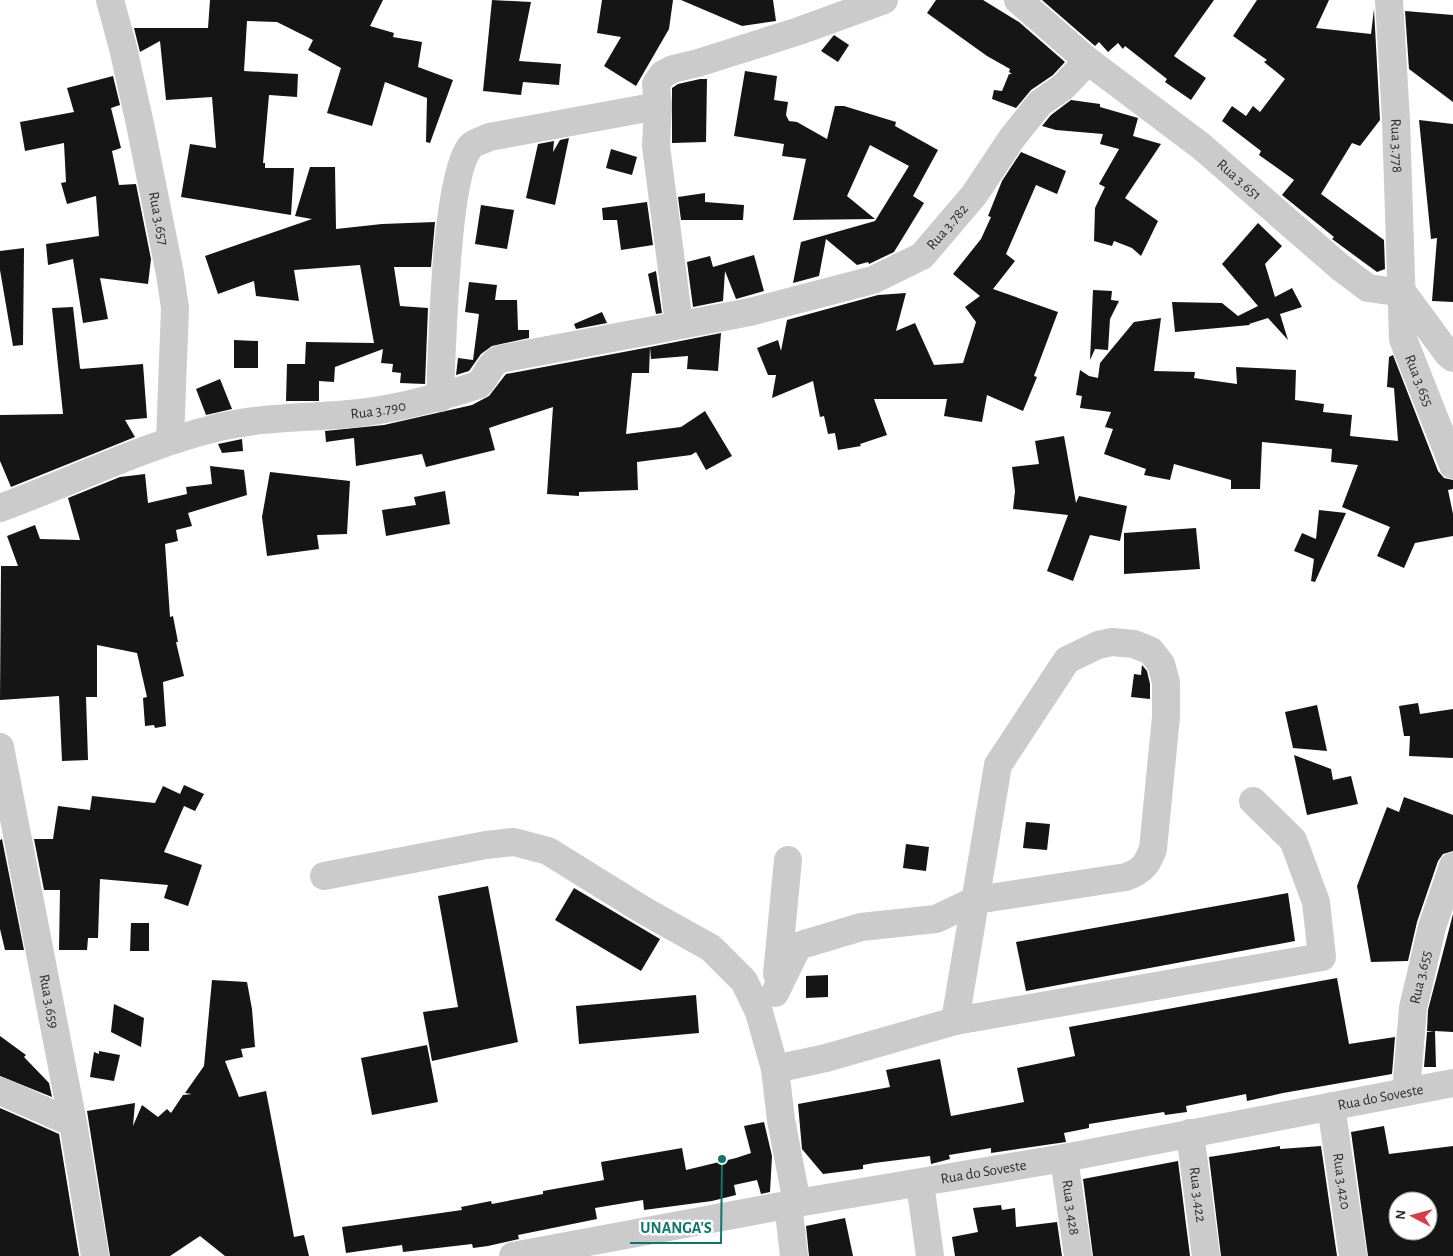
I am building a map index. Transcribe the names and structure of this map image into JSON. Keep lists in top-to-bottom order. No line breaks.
{"streets":{"street":["Rua 3.778","Rua 3.651","Rua 3.657","Rua 3.782","Rua 3.655","Rua 3.790","Rua 3.659","Rua do Soveste","Rua 3.420","Rua 3.422","Rua 3.428"]},"crossings":[["Rua 3.778","Rua 3.651"],["Rua 3.778","Rua 3.655"],["Rua 3.651","Rua 3.782"],["Rua 3.651","Rua 3.655"],["Rua 3.657","Rua 3.790"],["Rua 3.782","Rua 3.790"],["Rua 3.655","Rua do Soveste"],["Rua do Soveste","Rua 3.420"],["Rua do Soveste","Rua 3.422"],["Rua do Soveste","Rua 3.428"]],"places":["UNANGA'S"],"north":"left"}
